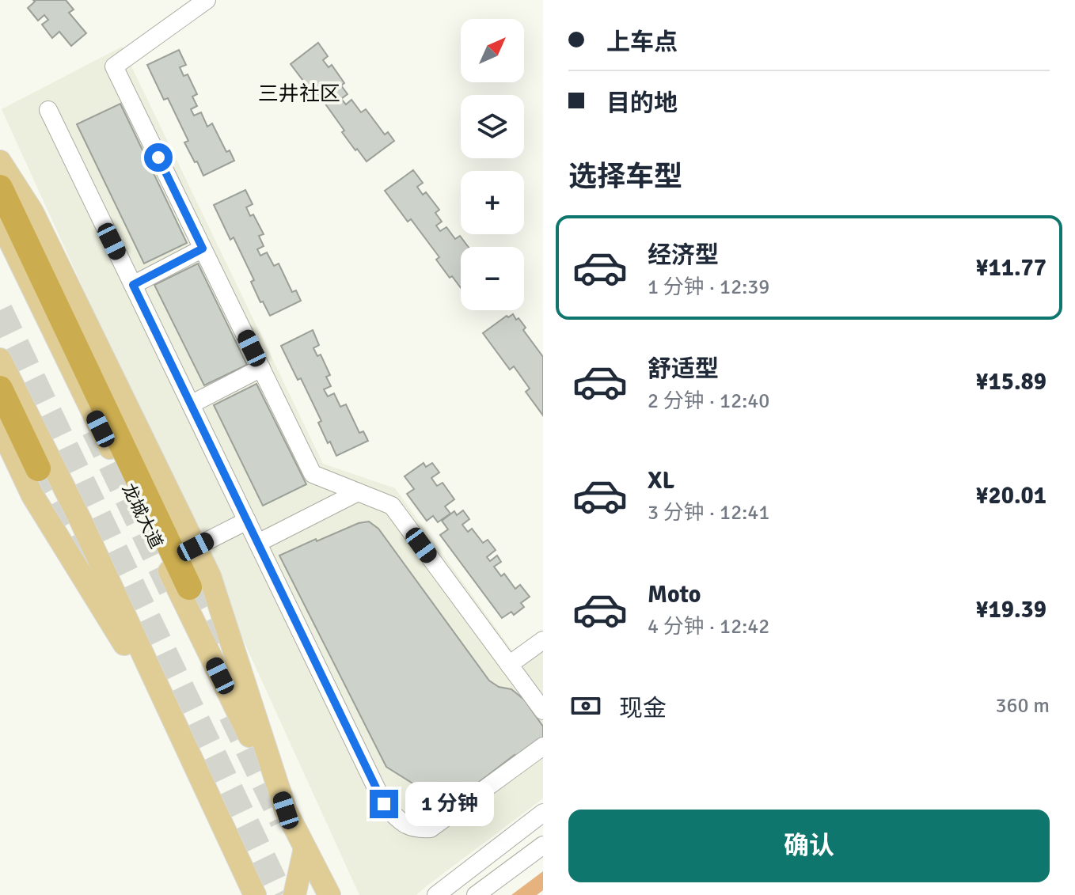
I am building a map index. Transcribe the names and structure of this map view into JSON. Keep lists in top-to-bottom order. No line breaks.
{"streets":{"main road":["龙城大道"]},"districts":["三井社区"],"north":"top right","page":{"banner":["上车点","目的地"],"map_buttons":["+","−"],"heading":"选择车型","list":[{"name":"经济型","note":"1 分钟 · 12:39","value":"¥11.77"},{"name":"舒适型","note":"2 分钟 · 12:40","value":"¥15.89"},{"name":"XL","note":"3 分钟 · 12:41","value":"¥20.01"},{"name":"Moto","note":"4 分钟 · 12:42","value":"¥19.39"}],"pay":["现金","360 m"],"bubble":"1 分钟","buttons":"确认"}}
